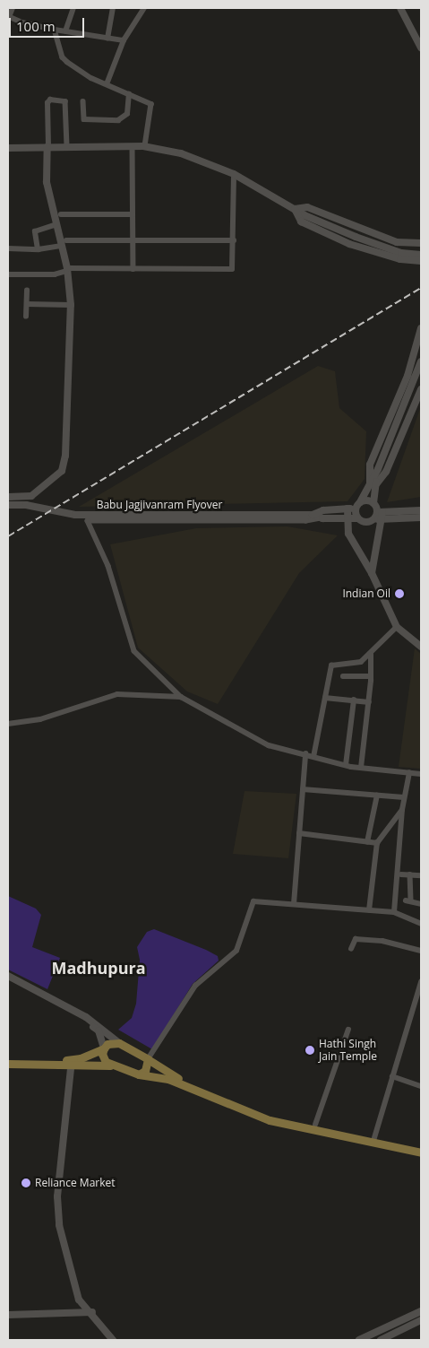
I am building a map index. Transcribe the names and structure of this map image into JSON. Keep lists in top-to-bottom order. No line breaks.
{"streets":{"street":["Babu Jagjivanram Flyover"]},"districts":["Madhupura"],"places":["Indian Oil","Hathi Singh Jain Temple","Reliance Market"],"scale_bar":"100 m"}
